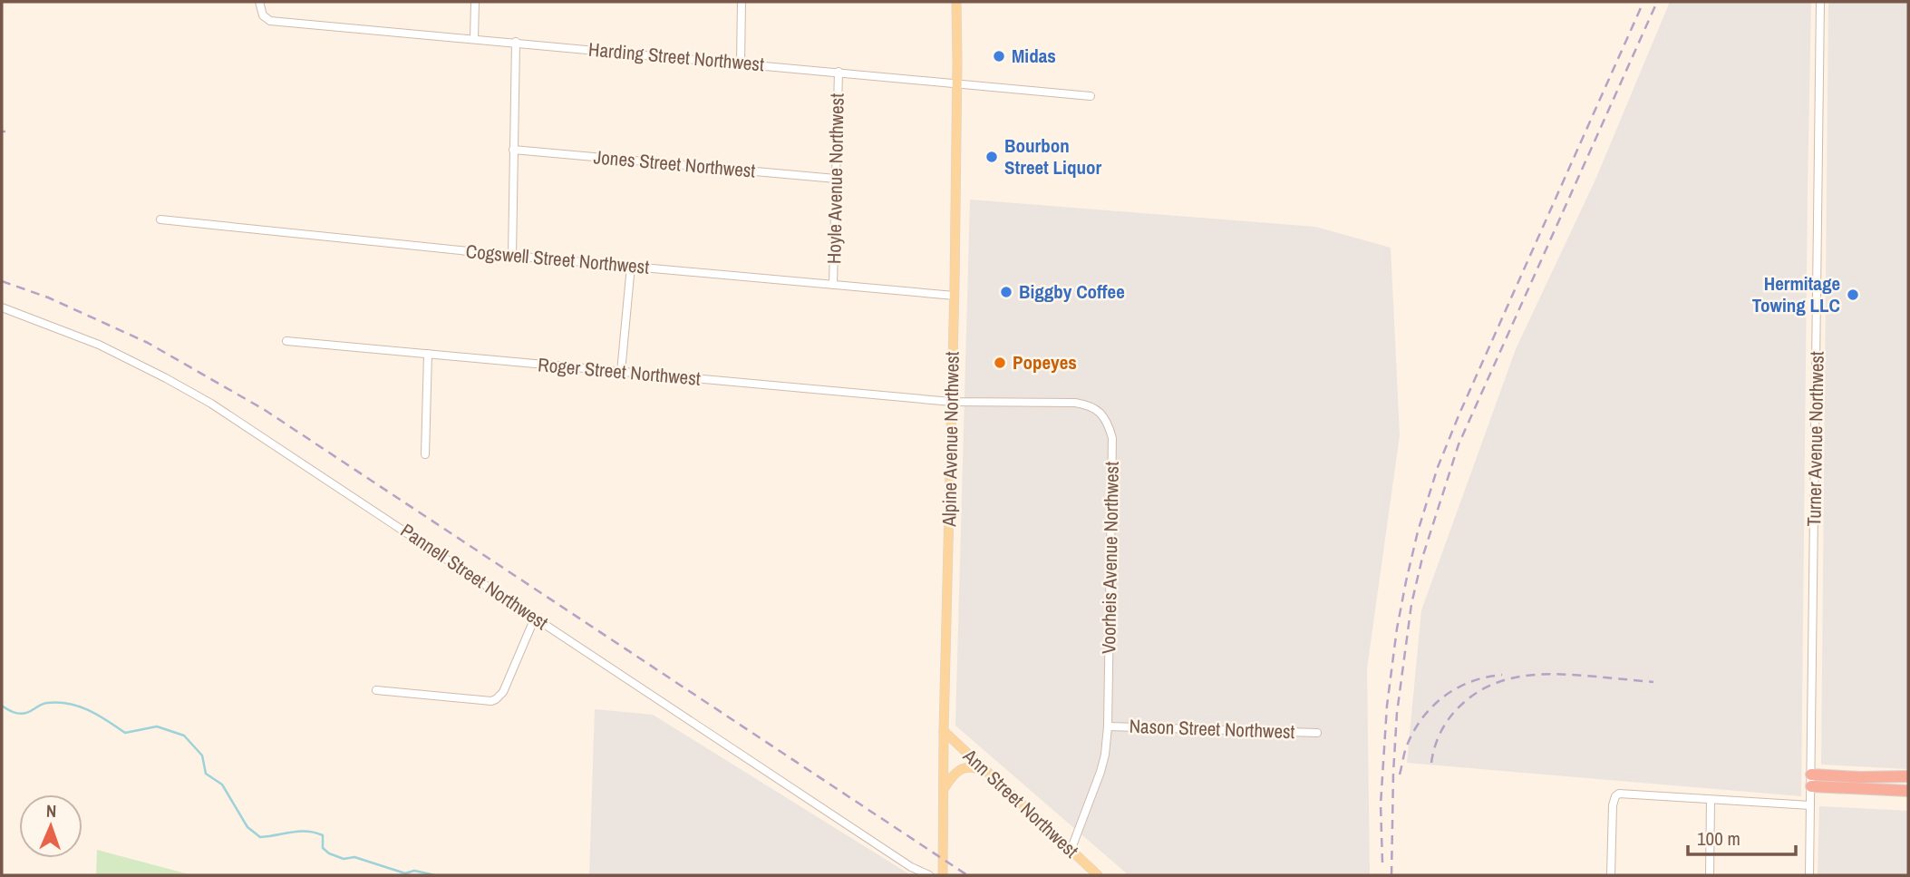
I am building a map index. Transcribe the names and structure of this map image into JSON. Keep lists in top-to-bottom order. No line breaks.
{"streets":{"main road":["Alpine Avenue Northwest","Ann Street Northwest"],"street":["Harding Street Northwest","Jones Street Northwest","Hoyle Avenue Northwest","Cogswell Street Northwest","Roger Street Northwest","Turner Avenue Northwest","Voorheis Avenue Northwest","Pannell Street Northwest","Nason Street Northwest"]},"crossings":[["Harding Street Northwest","Hoyle Avenue Northwest"],["Harding Street Northwest","Alpine Avenue Northwest"],["Jones Street Northwest","Hoyle Avenue Northwest"],["Hoyle Avenue Northwest","Cogswell Street Northwest"],["Cogswell Street Northwest","Alpine Avenue Northwest"],["Roger Street Northwest","Alpine Avenue Northwest"],["Roger Street Northwest","Voorheis Avenue Northwest"],["Alpine Avenue Northwest","Voorheis Avenue Northwest"],["Alpine Avenue Northwest","Ann Street Northwest"],["Voorheis Avenue Northwest","Nason Street Northwest"],["Voorheis Avenue Northwest","Ann Street Northwest"]],"places":["Midas","Bourbon Street Liquor","Biggby Coffee","Hermitage Towing LLC","Popeyes"],"scale_bar":"100 m","north":"top"}
